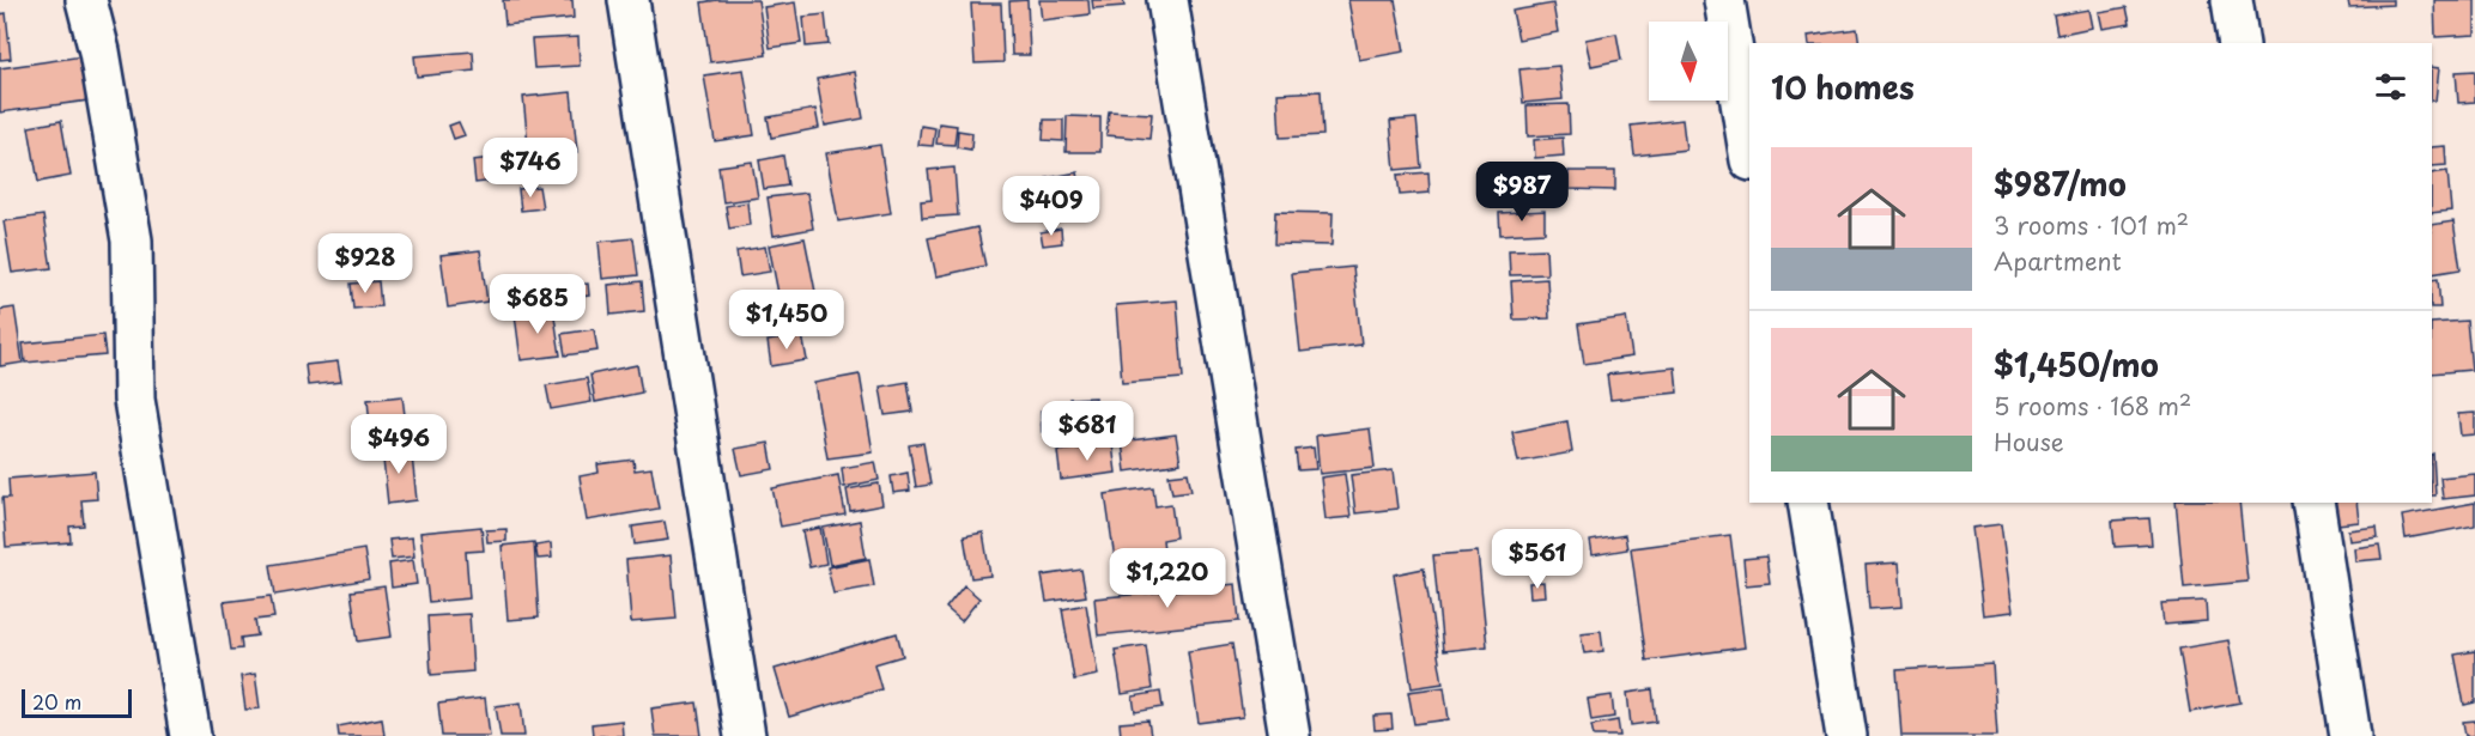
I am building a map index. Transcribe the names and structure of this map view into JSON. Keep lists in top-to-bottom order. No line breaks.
{"scale_bar":"20 m","north":"bottom","page":{"heading":"10 homes","list":[{"name":"$987/mo","note":"3 rooms · 101 m² · Apartment"},{"name":"$1,450/mo","note":"5 rooms · 168 m² · House"}],"price":["$746","$987","$409","$928","$685","$1,450","$681","$496","$561","$1,220"],"scale":"20 m"}}
